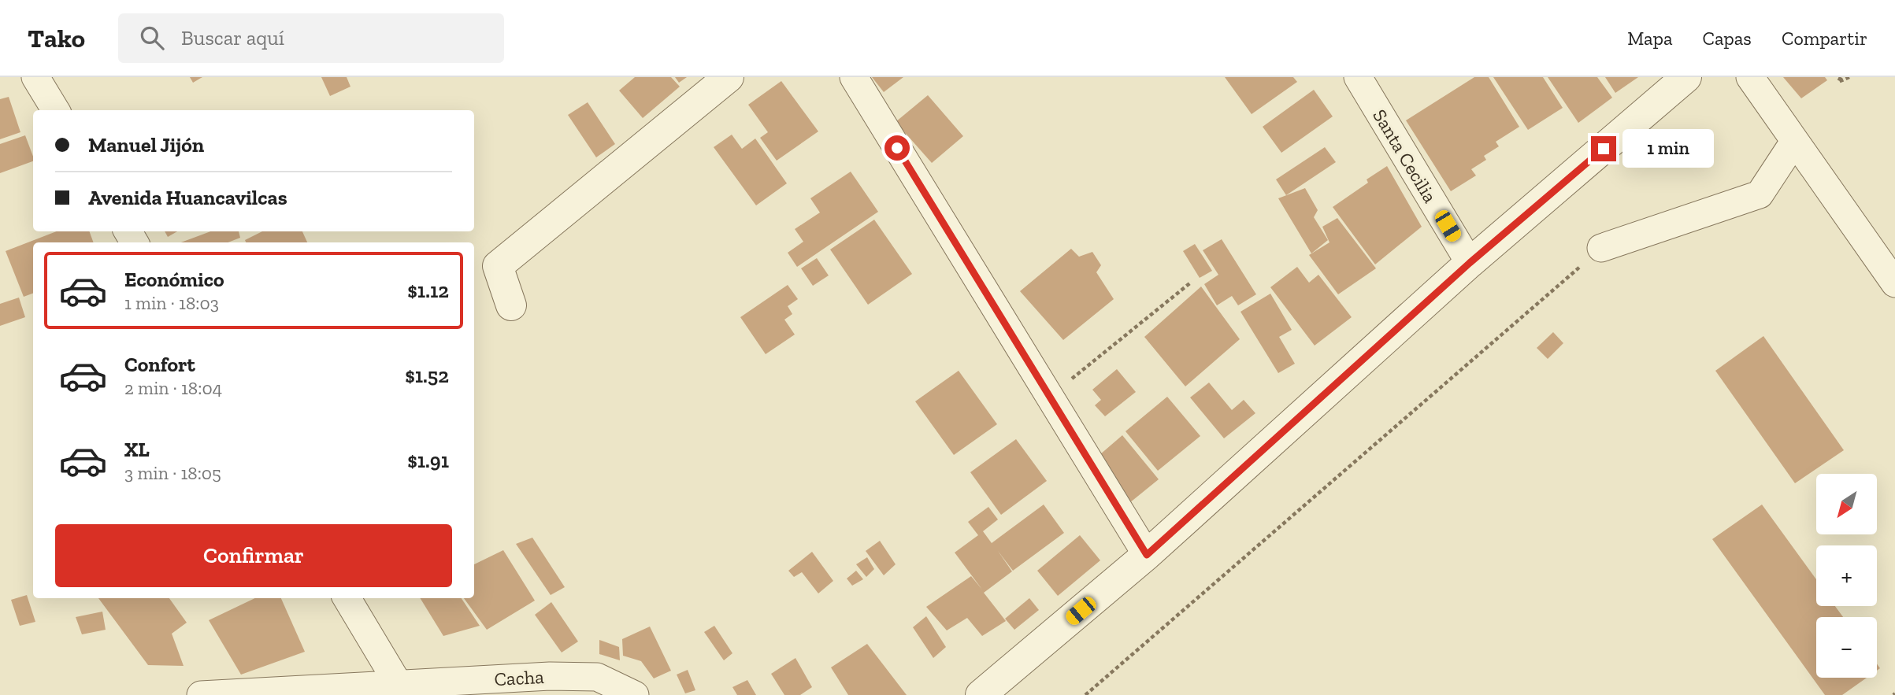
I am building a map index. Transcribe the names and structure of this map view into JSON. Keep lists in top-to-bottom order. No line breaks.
{"streets":{"street":["Santa Cecilia","Cacha"]},"north":"bottom left","page":{"header":"Tako","search":"Buscar aquí","nav":["Mapa","Capas","Compartir"],"banner":["Manuel Jijón","Avenida Huancavilcas"],"bubble":"1 min","list":[{"name":"Económico","note":"1 min · 18:03","value":"$1.12"},{"name":"Confort","note":"2 min · 18:04","value":"$1.52"},{"name":"XL","note":"3 min · 18:05","value":"$1.91"}],"map_buttons":["+","−"],"buttons":"Confirmar"}}
